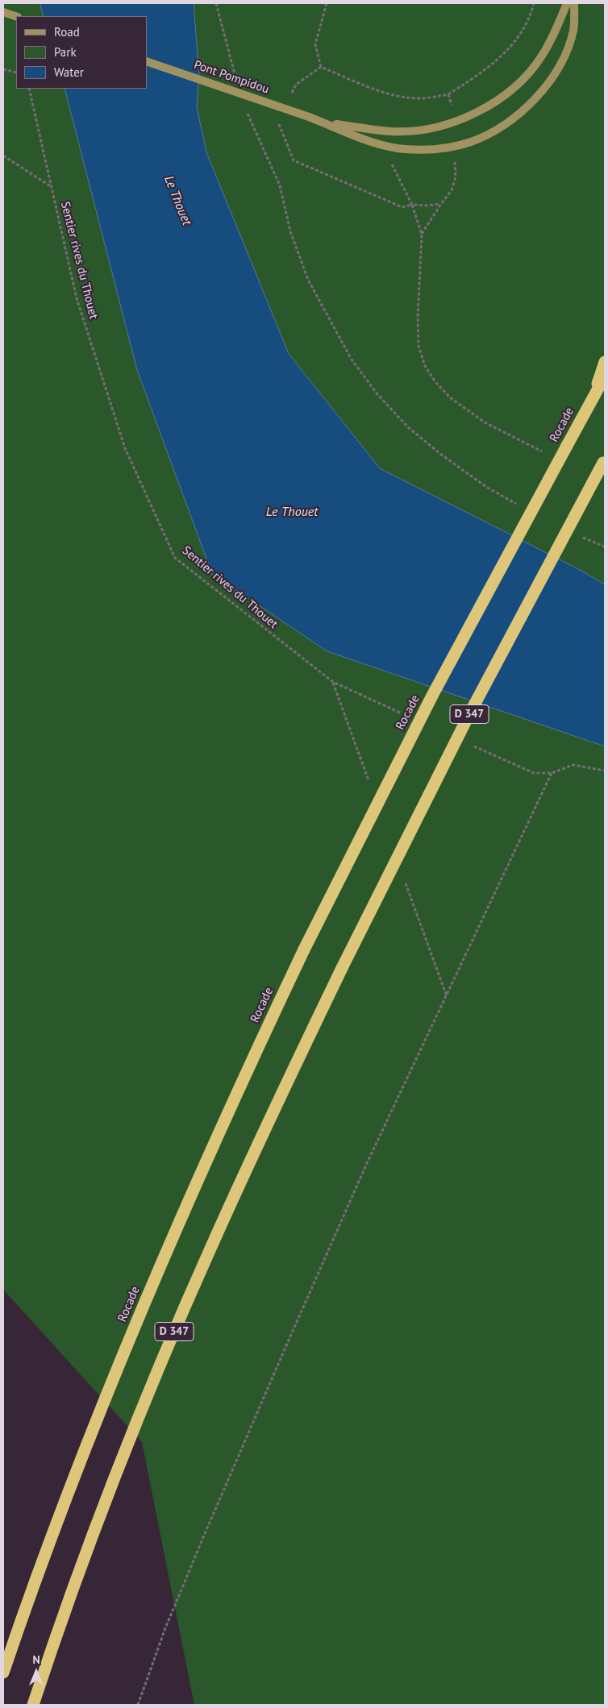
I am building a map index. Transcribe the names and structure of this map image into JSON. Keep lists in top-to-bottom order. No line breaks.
{"streets":{"highway":["Rocade","D 347"],"main road":["Pont Pompidou"],"path":["Sentier rives du Thouet"]},"water":["Le Thouet"],"legend":["Road","Park","Water"],"north":"top"}
